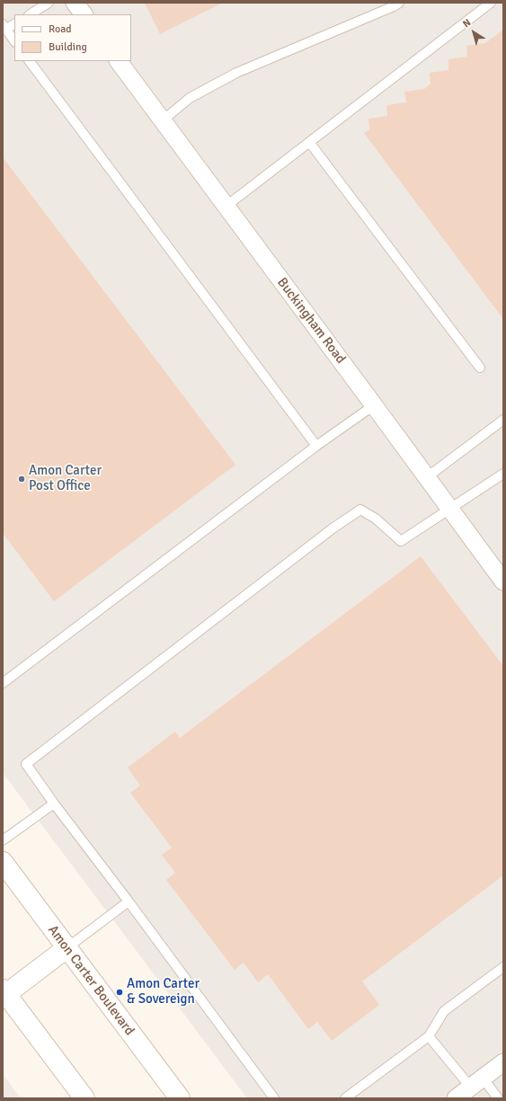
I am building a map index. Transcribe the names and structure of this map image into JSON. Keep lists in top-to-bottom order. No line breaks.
{"streets":{"street":["Buckingham Road","Amon Carter Boulevard"]},"places":["Amon Carter Post Office","Amon Carter & Sovereign"],"legend":["Road","Building"],"north":"top left"}
